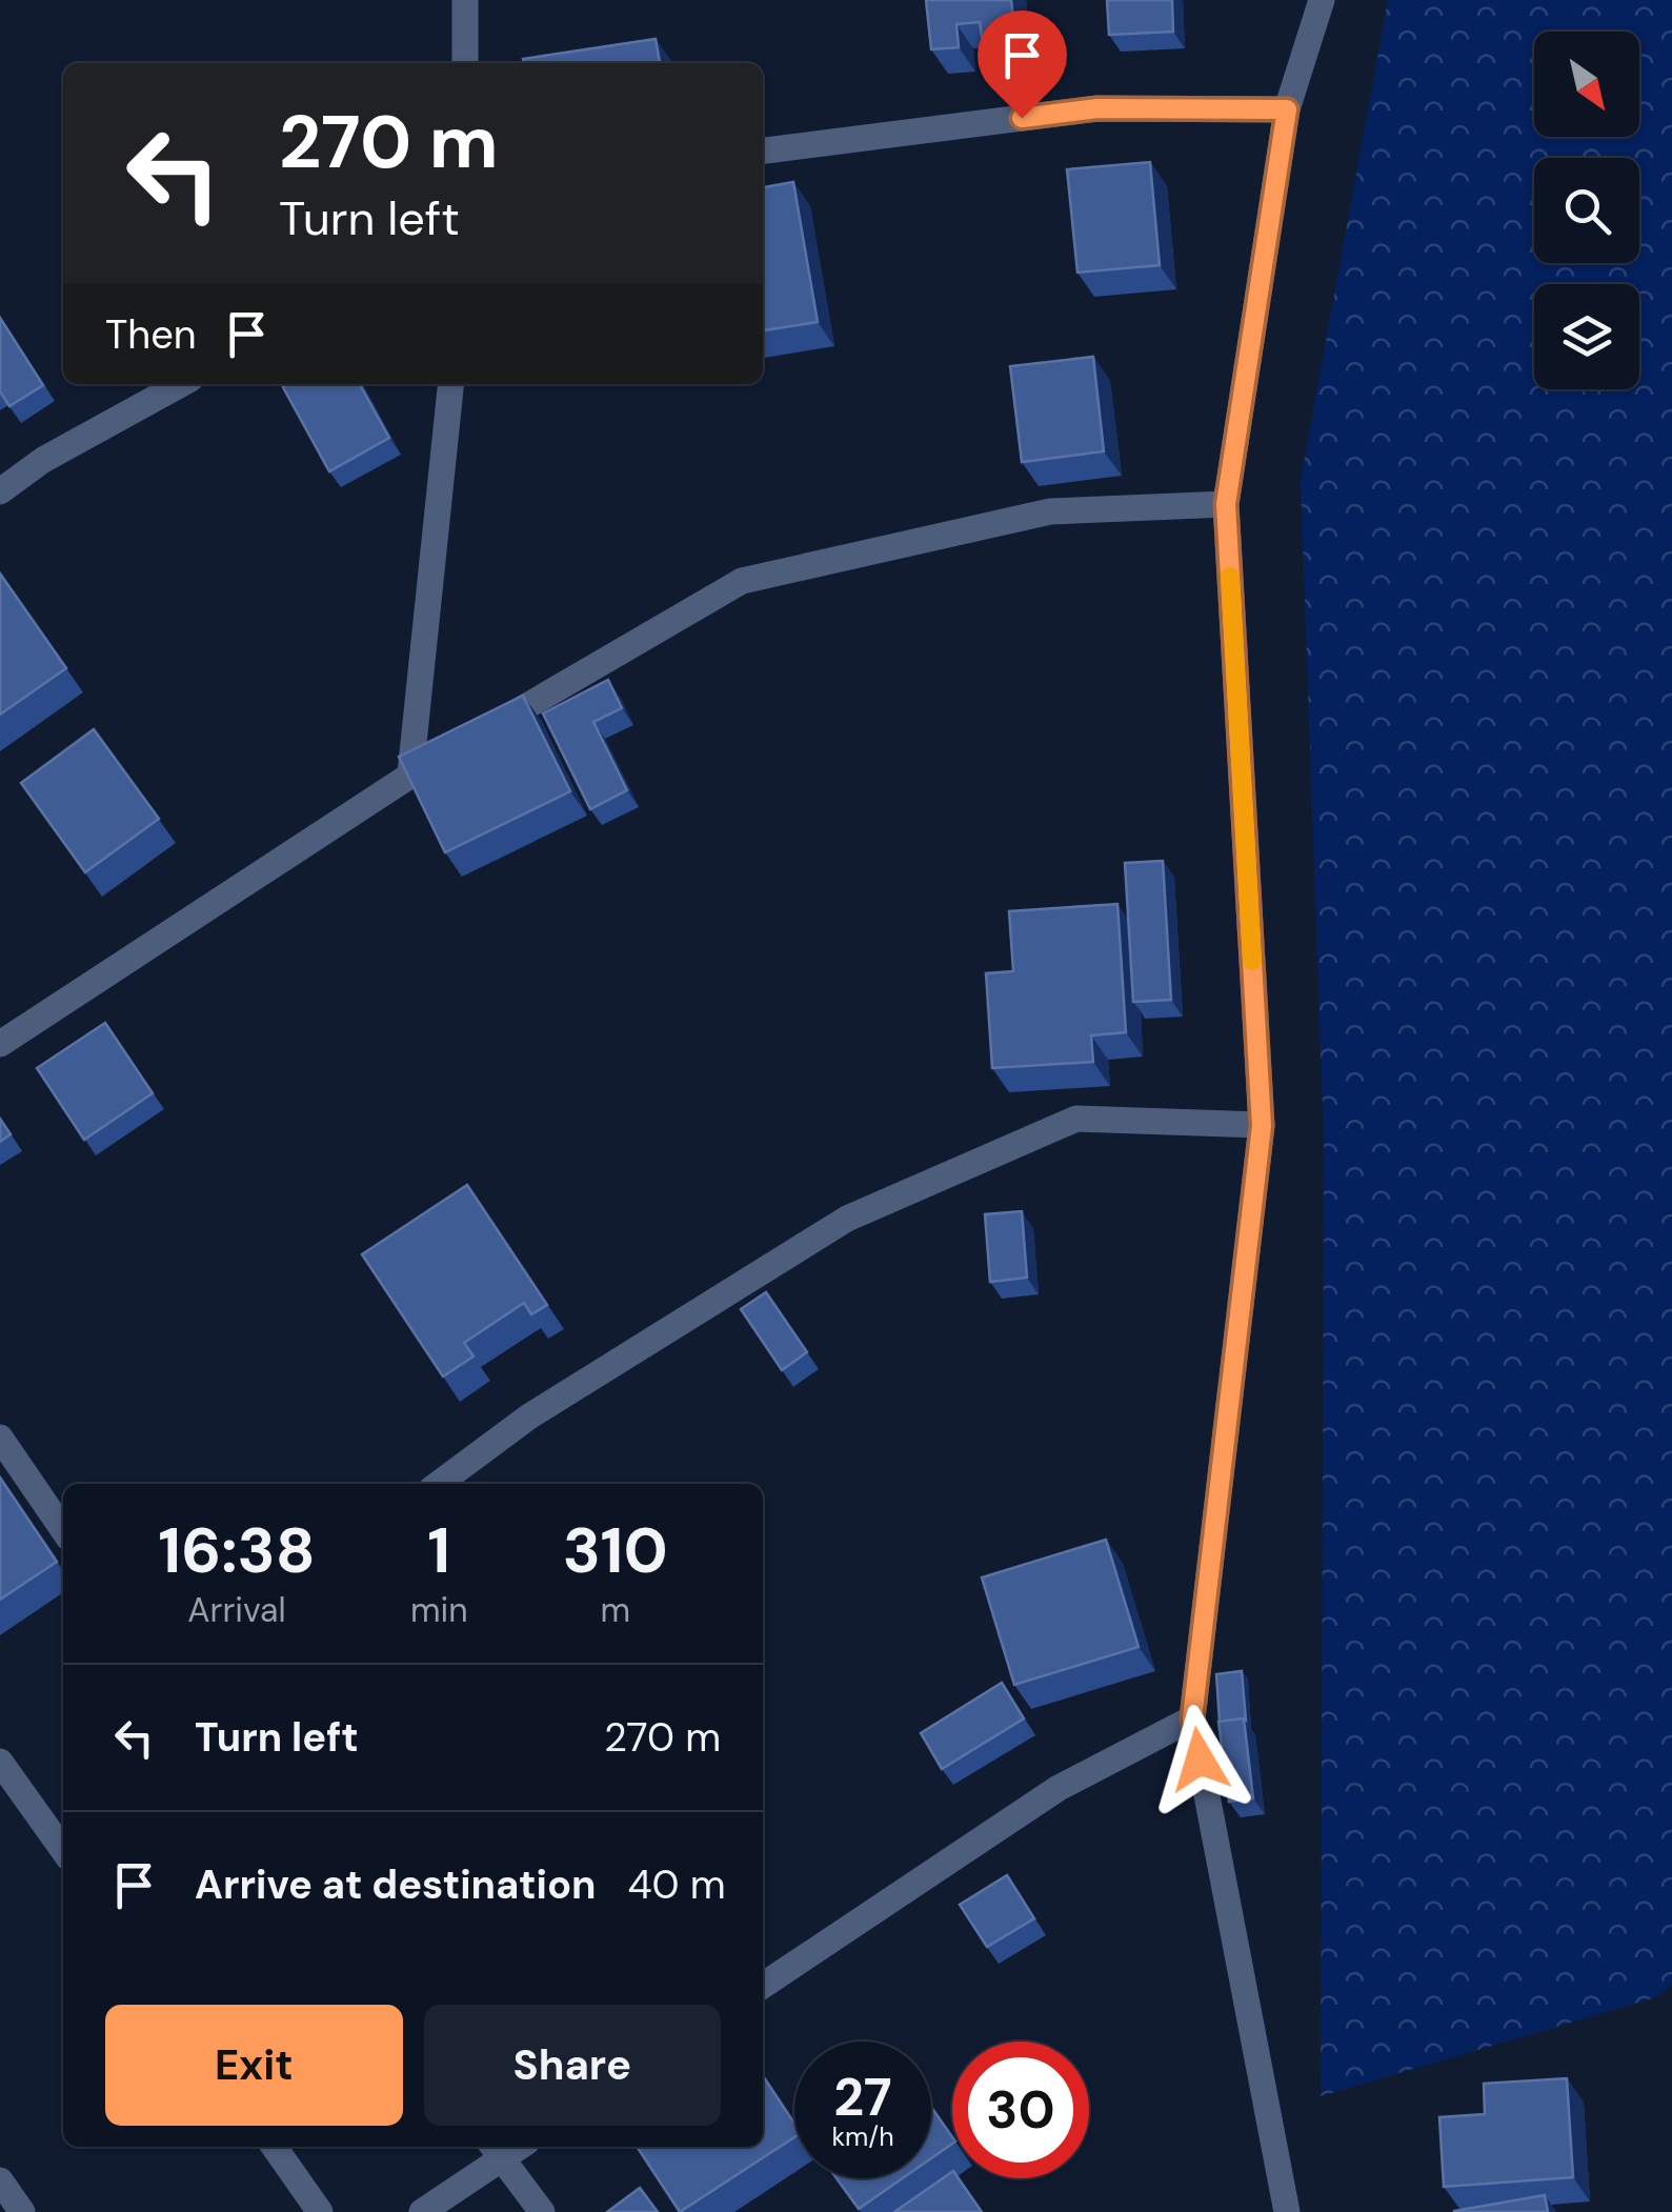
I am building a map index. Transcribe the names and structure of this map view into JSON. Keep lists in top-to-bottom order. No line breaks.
{"north":"bottom right","page":{"turn":["270 m","Turn left"],"then":"Then","eta":["16:38","Arrival","1","min","310","m"],"list":[{"name":"Turn left","value":"270 m"},{"name":"Arrive at destination","value":"40 m"}],"buttons":["Exit","Share"],"speed":"27 km/h","limit":"30"}}
